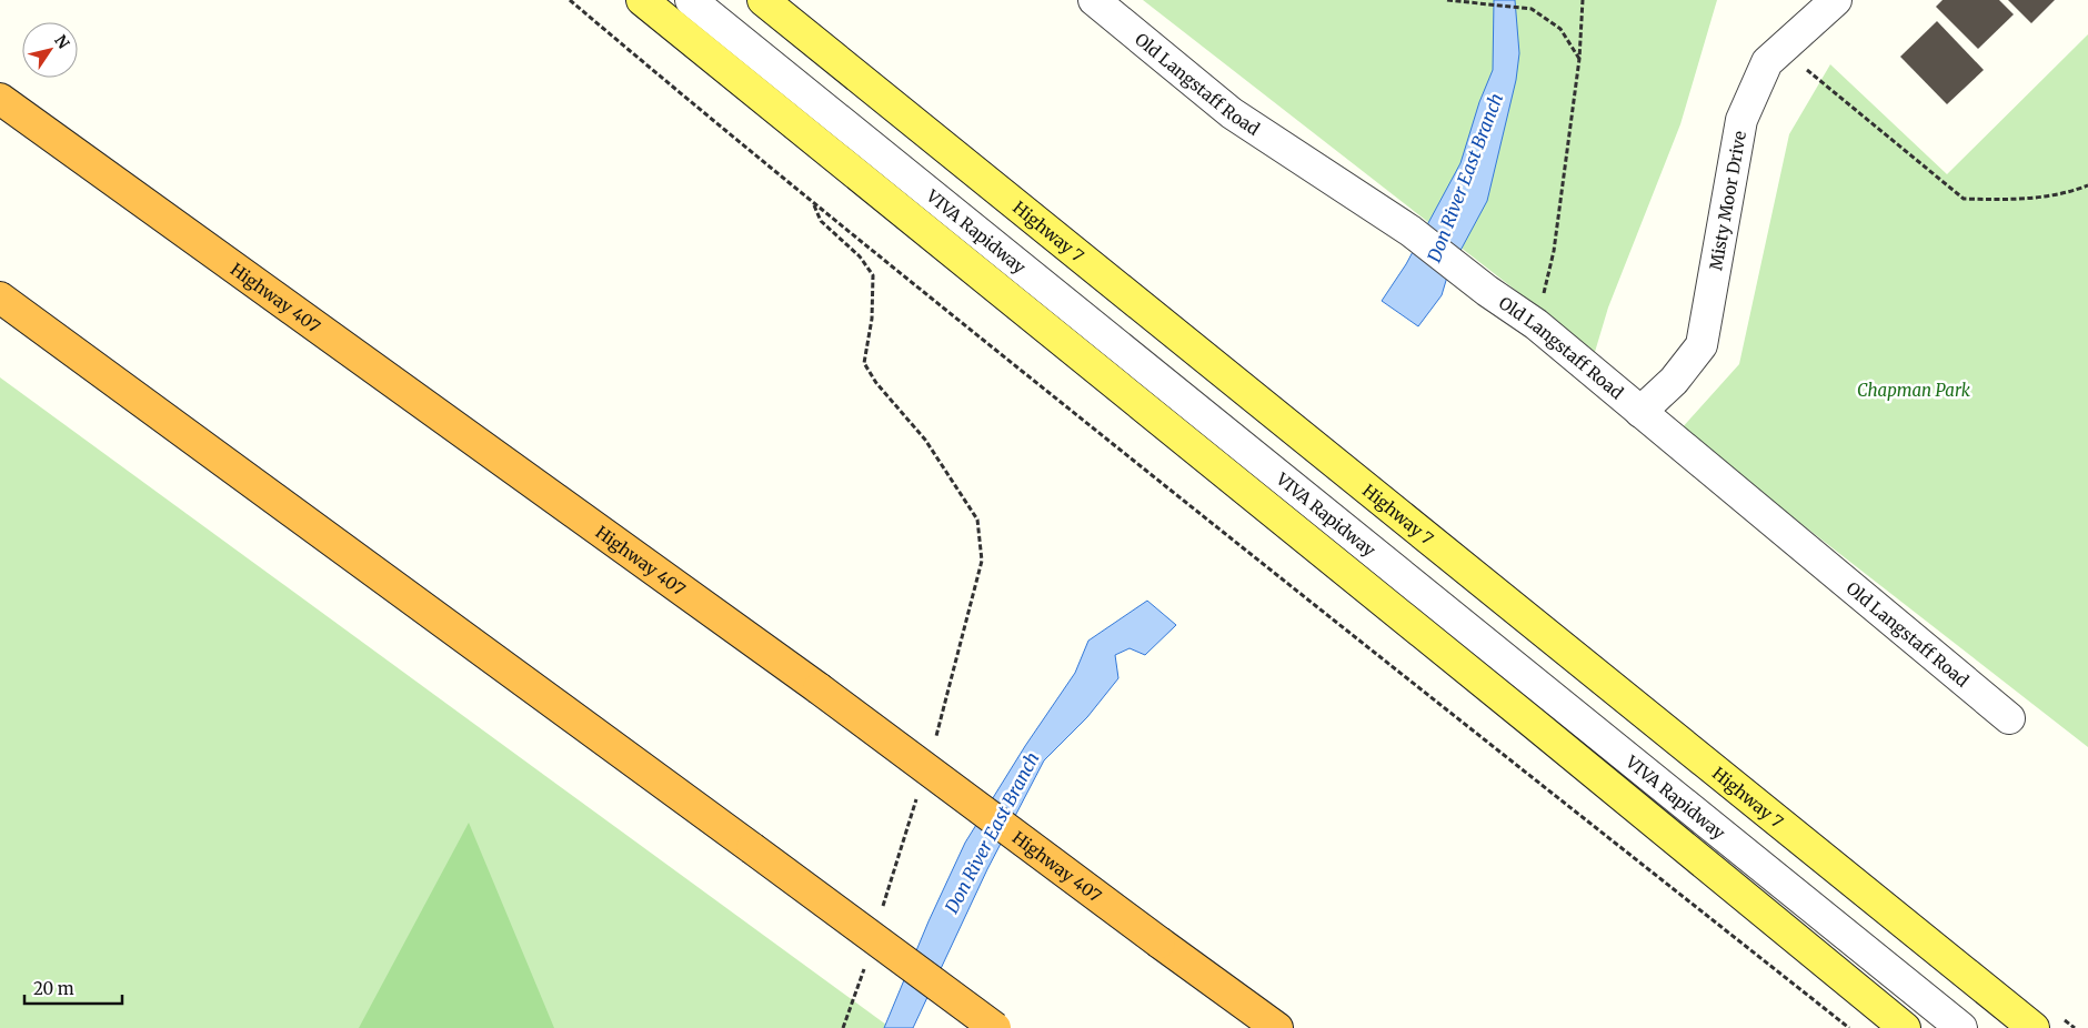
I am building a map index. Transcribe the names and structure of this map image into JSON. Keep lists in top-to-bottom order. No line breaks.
{"streets":{"highway":["Highway 407"],"main road":["Highway 7"],"street":["Old Langstaff Road","Misty Moor Drive","VIVA Rapidway"]},"crossings":[["Old Langstaff Road","Misty Moor Drive"]],"water":["Don River East Branch"],"parks":["Chapman Park"],"scale_bar":"20 m","north":"top right"}
